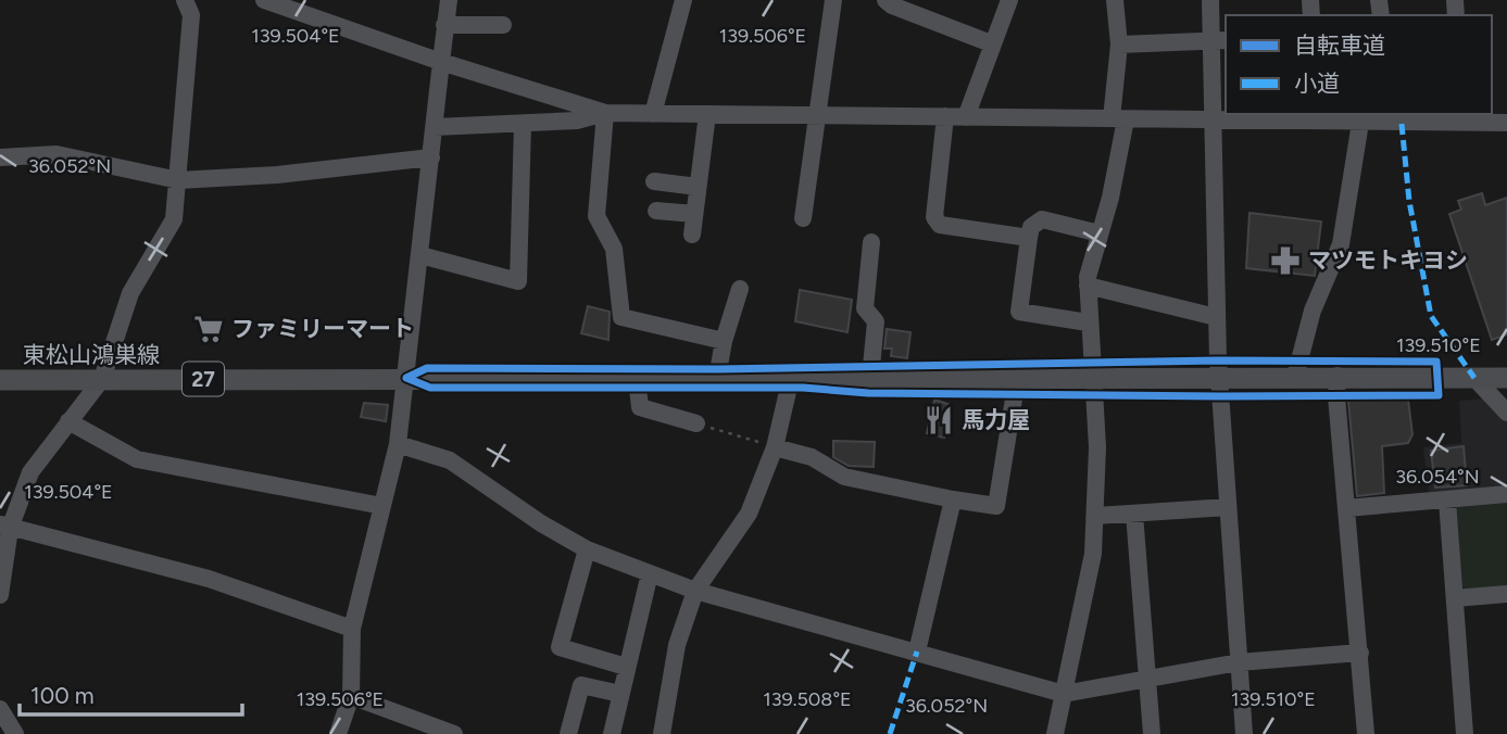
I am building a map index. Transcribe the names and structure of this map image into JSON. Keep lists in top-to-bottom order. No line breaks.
{"streets":{"main road":["東松山鴻巣線","27"]},"places":{"pharmacy":["マツモトキヨシ"],"supermarket":["ファミリーマート"],"restaurant":["馬力屋"]},"legend":["自転車道","小道"],"scale_bar":"100 m","coordinates":["139.504°E","139.506°E","36.052°N","139.510°E","36.054°N","139.508°E"]}
